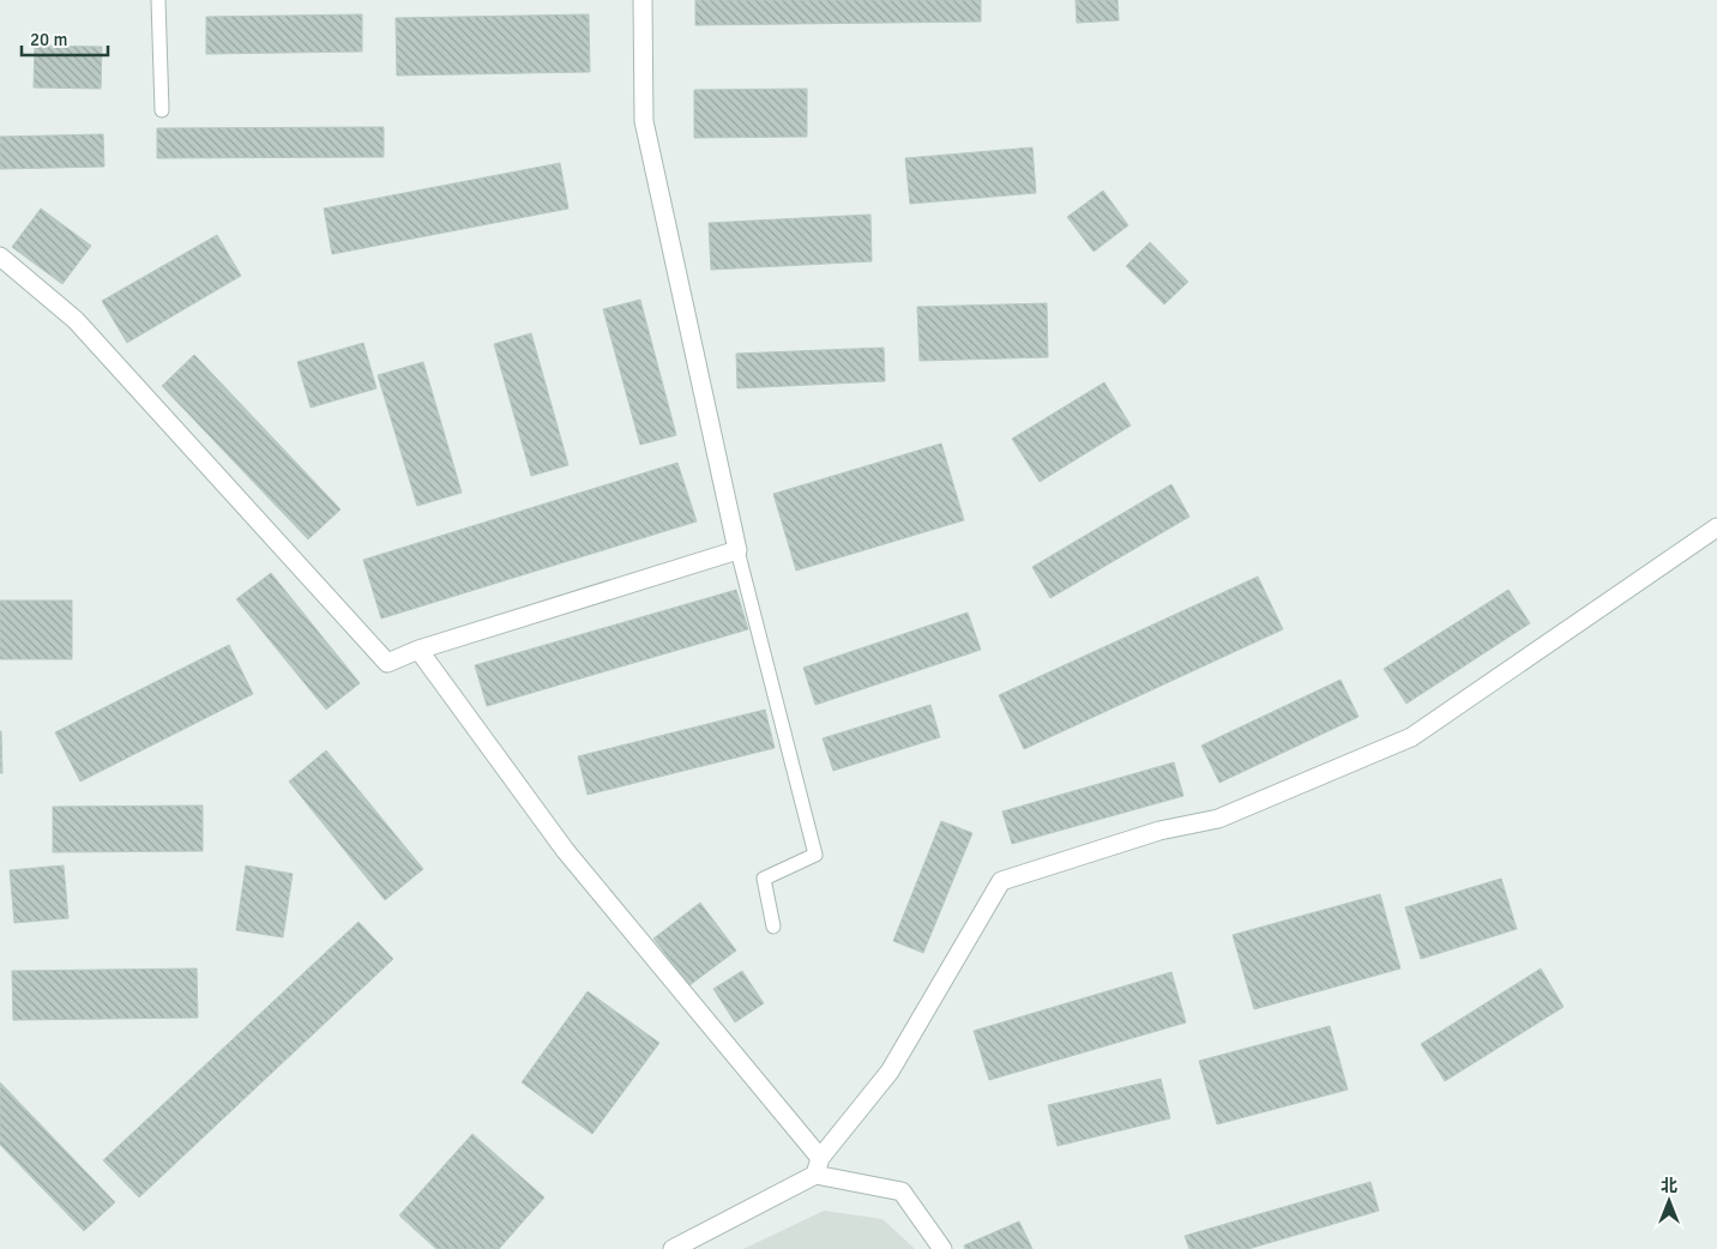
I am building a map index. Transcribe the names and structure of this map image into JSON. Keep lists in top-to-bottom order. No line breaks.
{"scale_bar":"20 m","north":"top"}
